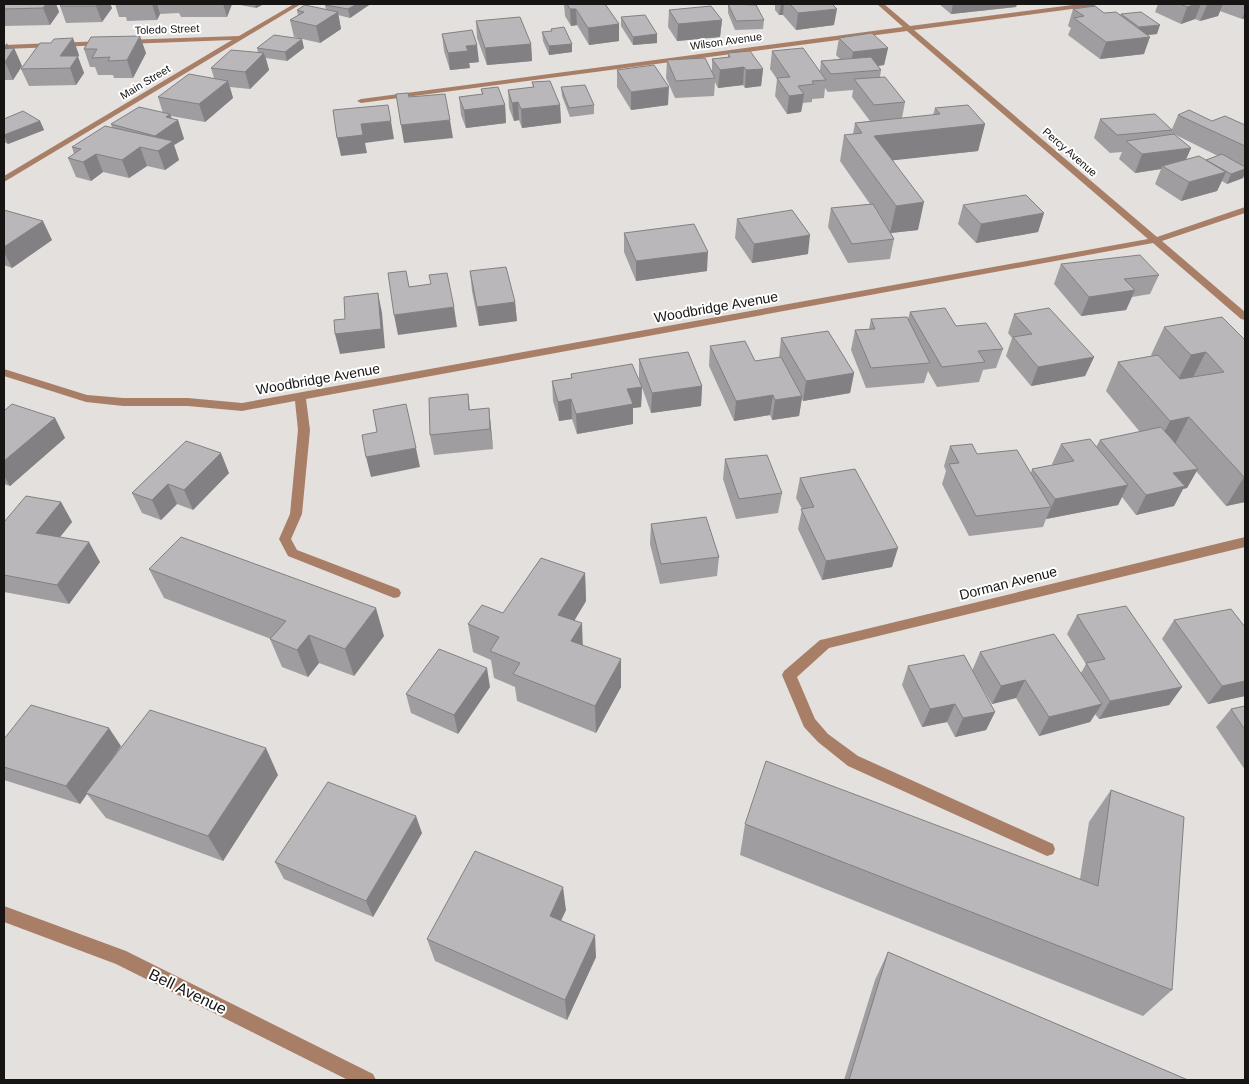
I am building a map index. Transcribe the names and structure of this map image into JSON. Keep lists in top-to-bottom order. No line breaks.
{"streets":{"street":["Toledo Street","Wilson Avenue","Main Street","Percy Avenue","Woodbridge Avenue","Dorman Avenue","Bell Avenue"]},"crossings":[["Toledo Street","Main Street"],["Wilson Avenue","Percy Avenue"],["Percy Avenue","Woodbridge Avenue"]]}
